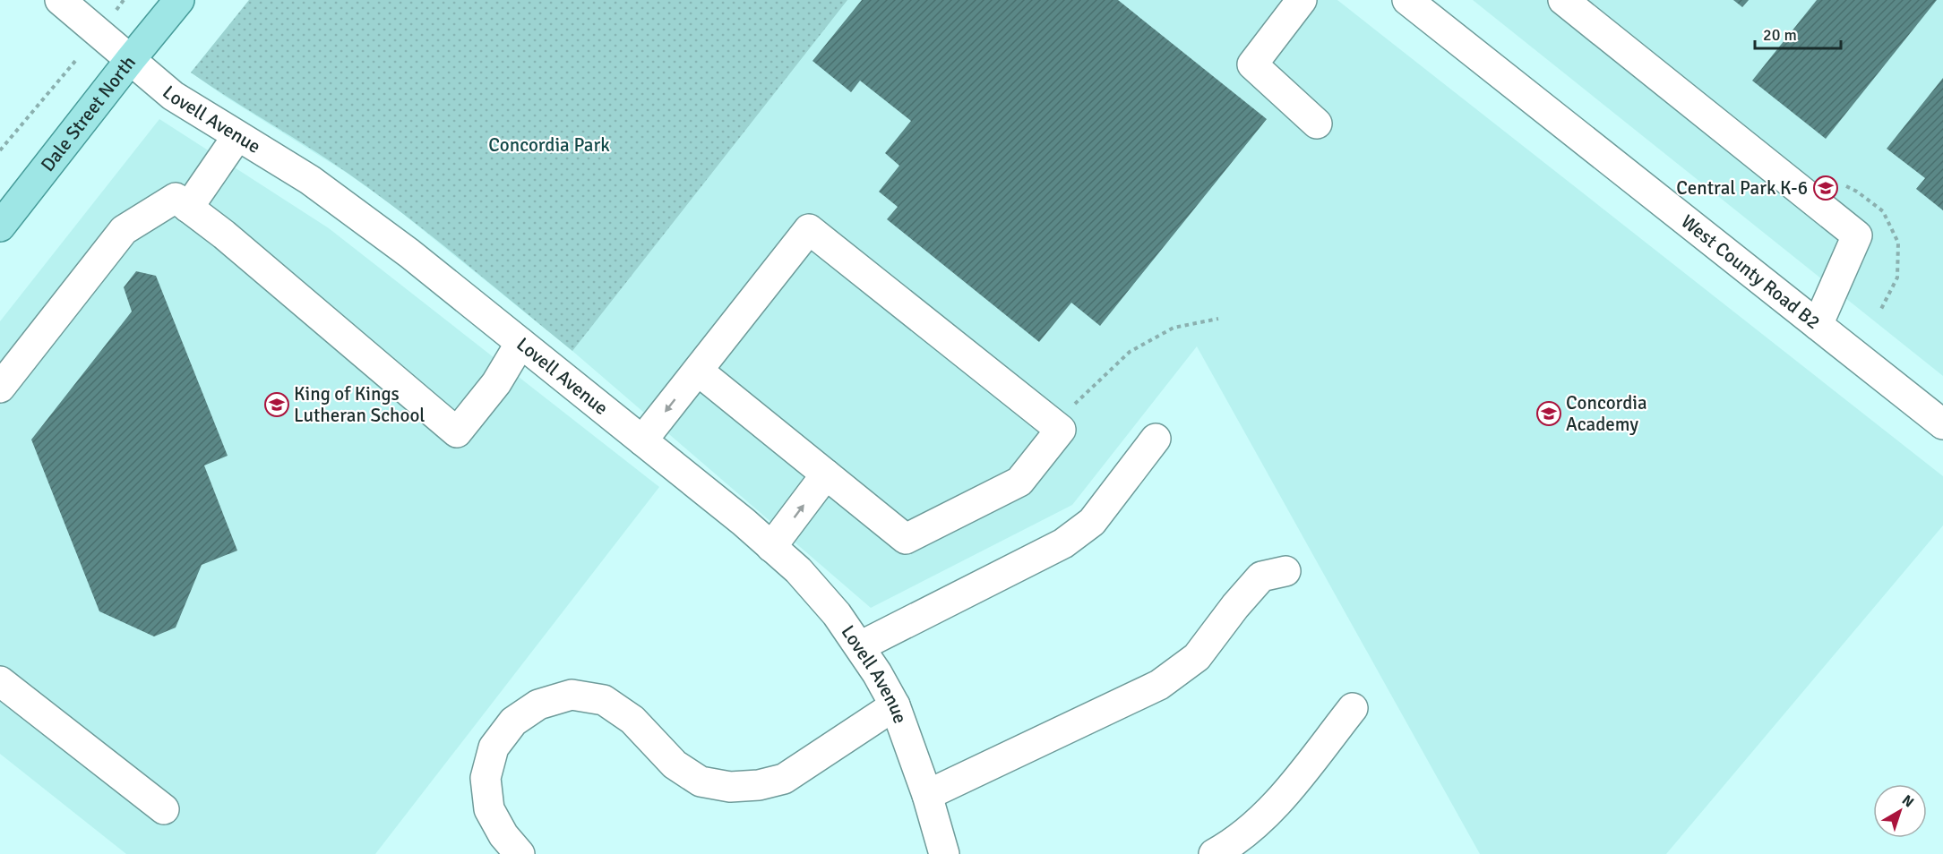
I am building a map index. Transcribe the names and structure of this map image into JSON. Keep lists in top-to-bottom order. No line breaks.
{"streets":{"main road":["Dale Street North"],"street":["Lovell Avenue","West County Road B2"]},"crossings":[["Dale Street North","Lovell Avenue"]],"parks":["Concordia Park"],"places":{"school or university":["Central Park K-6","King of Kings Lutheran School","Concordia Academy"]},"scale_bar":"20 m","north":"top right"}
